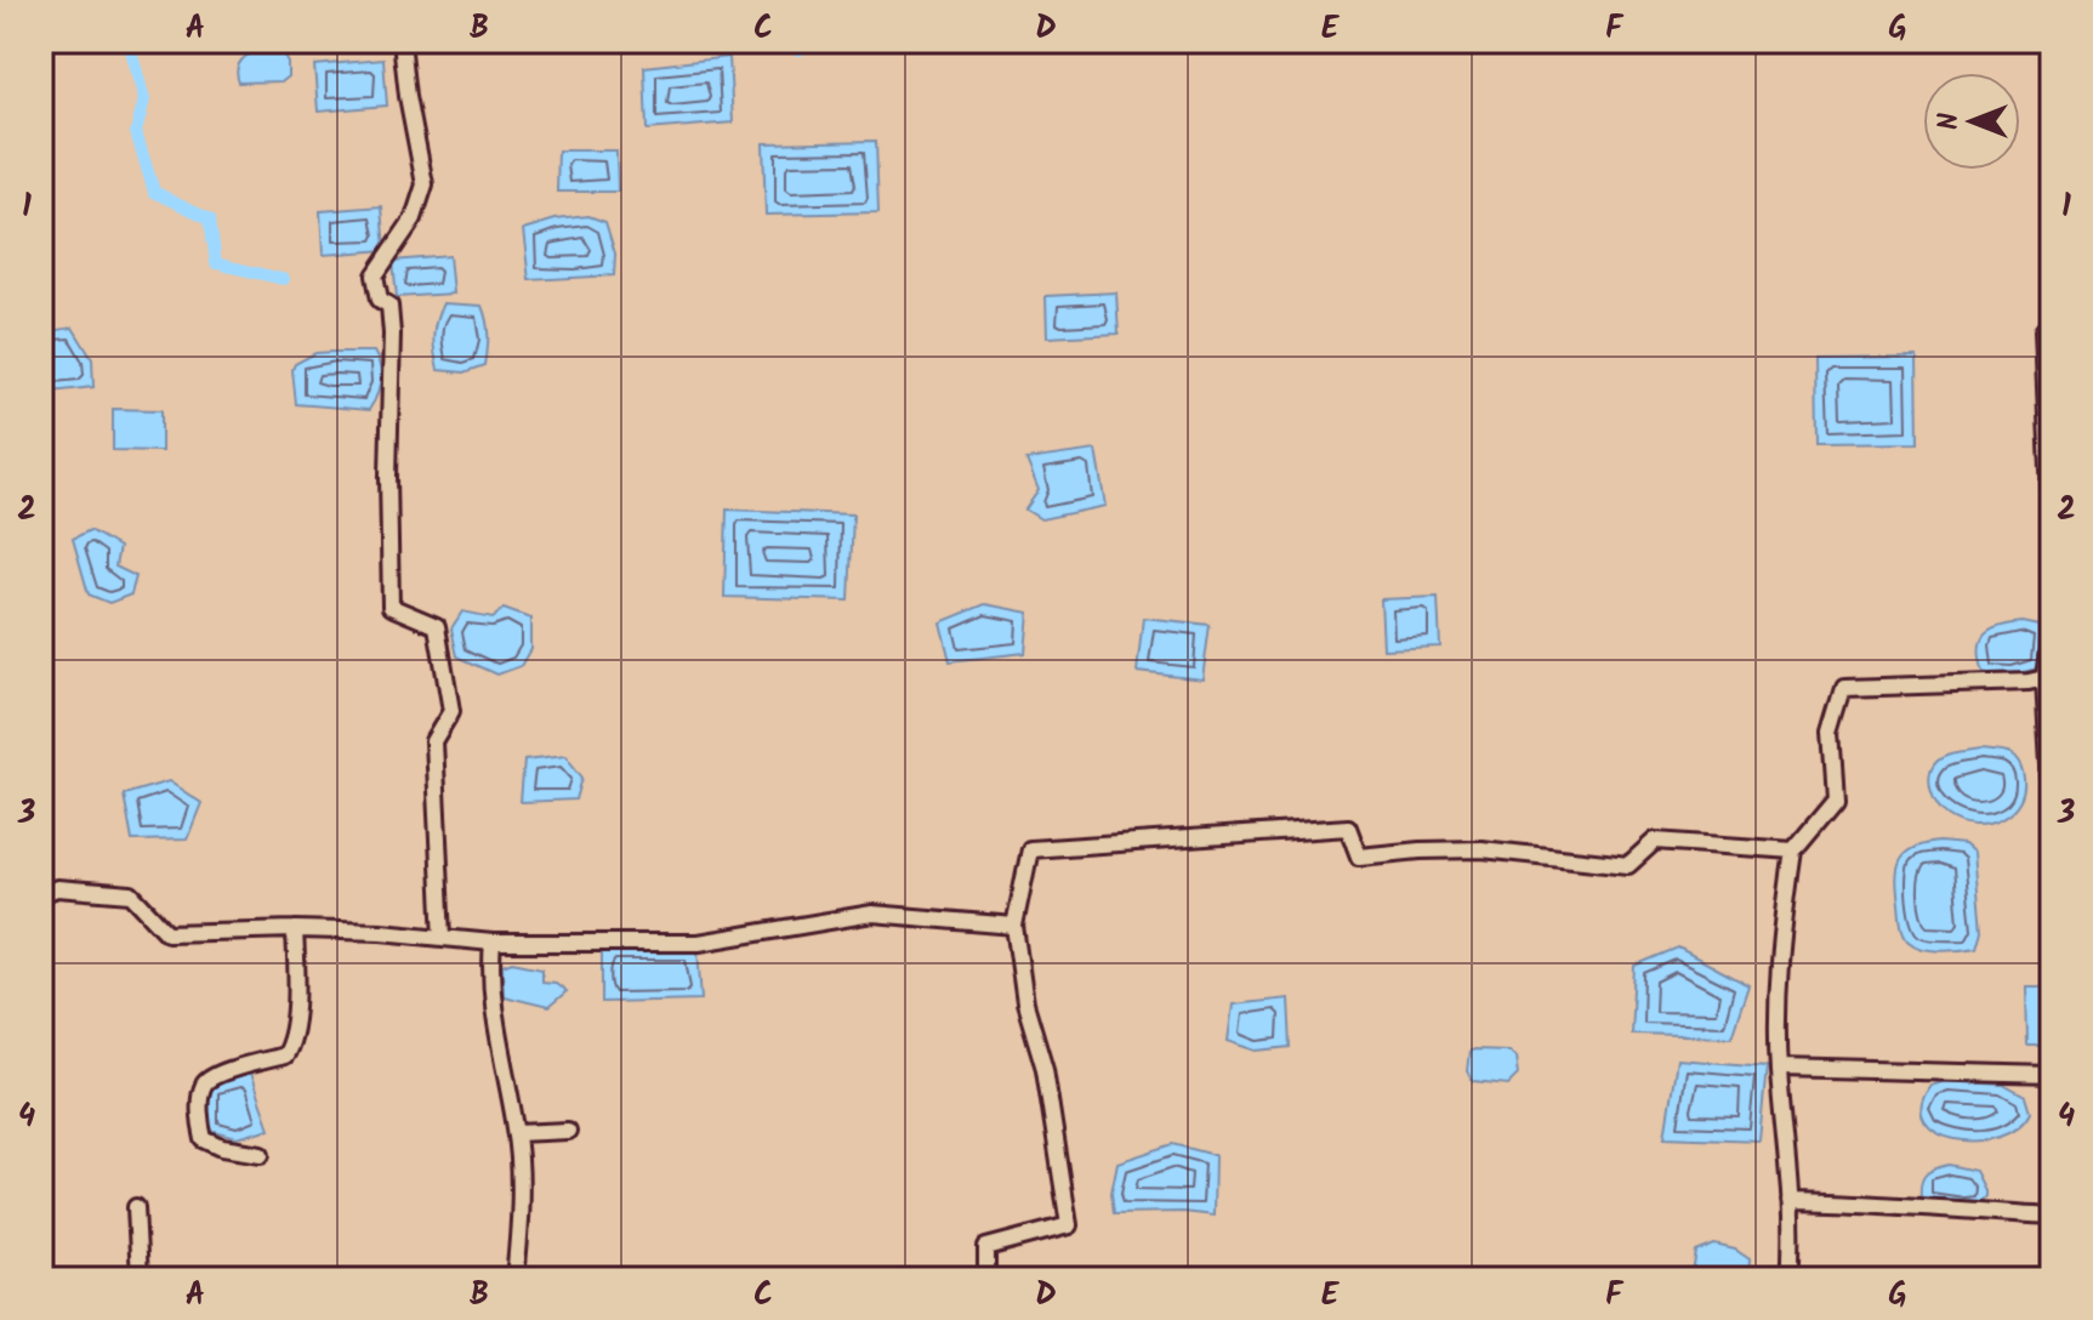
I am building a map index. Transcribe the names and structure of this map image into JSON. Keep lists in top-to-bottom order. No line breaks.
{"north":"left","grid":{"columns":["A","B","C","D","E","F","G"],"rows":["1","2","3","4"]}}
